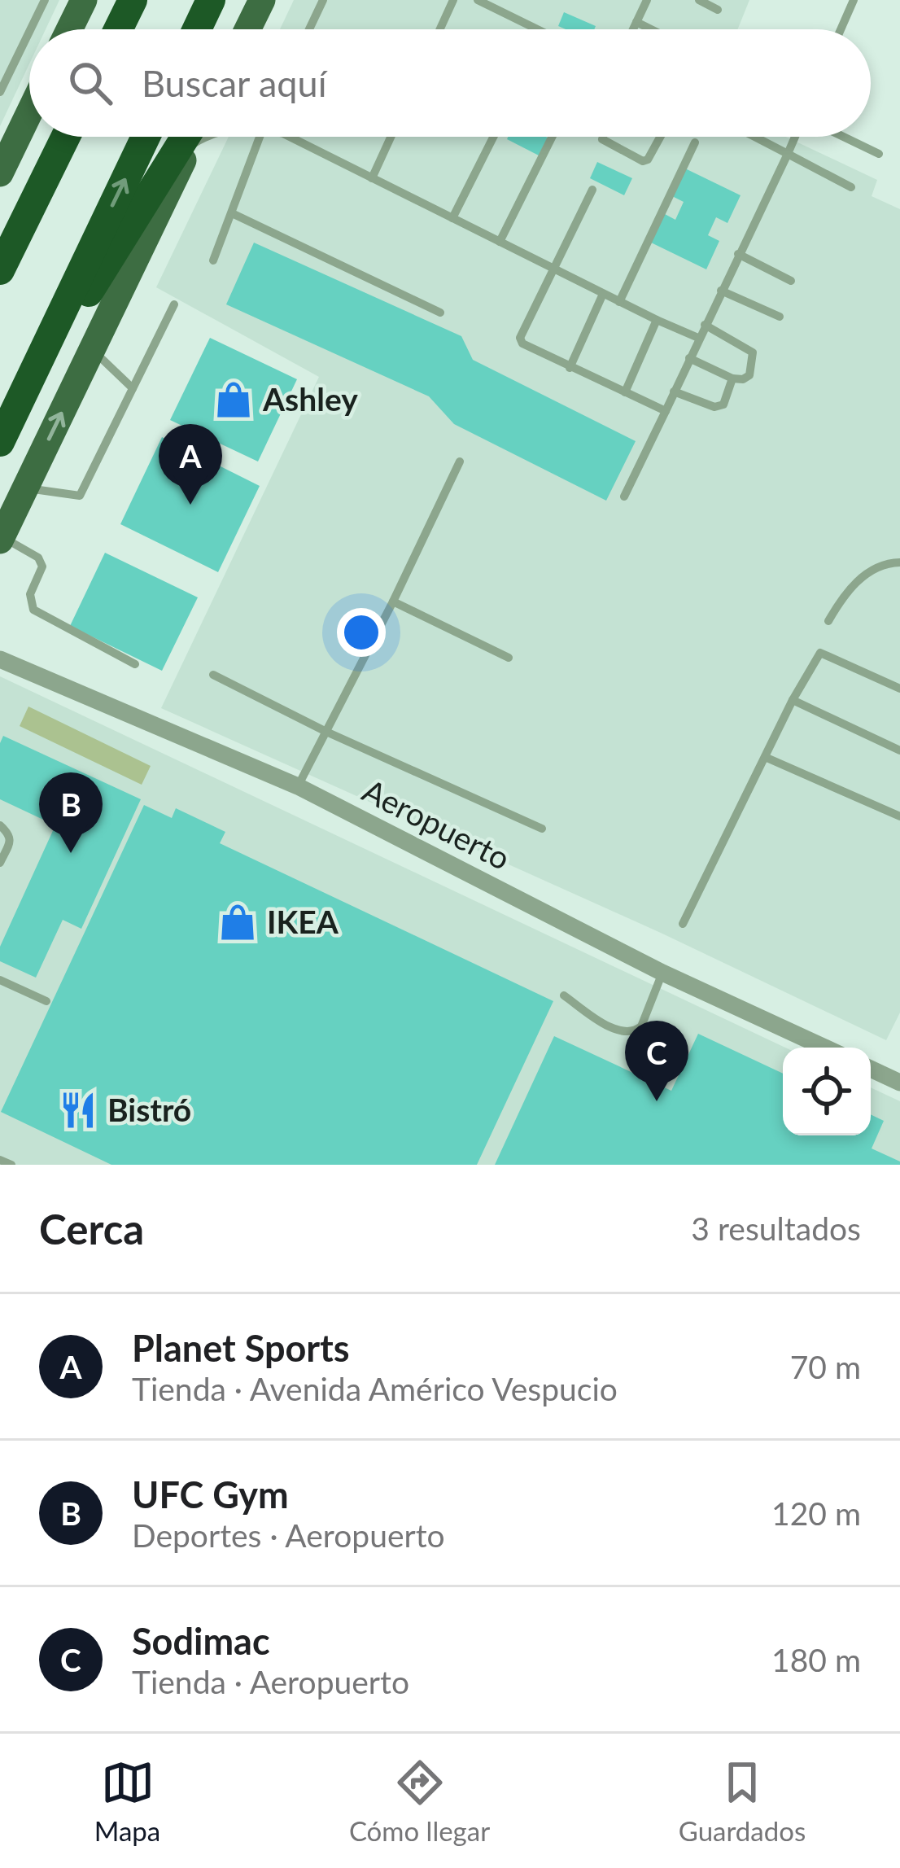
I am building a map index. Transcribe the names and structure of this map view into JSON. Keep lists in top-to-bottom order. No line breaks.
{"streets":{"street":["Aeropuerto"]},"places":{"shop":["Ashley","IKEA"],"restaurant":["Bistró"]},"page":{"search":"Buscar aquí","pins":["A","B","C"],"heading":["Cerca","3 resultados"],"list":[{"mark":"A","name":"Planet Sports","note":"Tienda · Avenida Américo Vespucio","value":"70 m"},{"mark":"B","name":"UFC Gym","note":"Deportes · Aeropuerto","value":"120 m"},{"mark":"C","name":"Sodimac","note":"Tienda · Aeropuerto","value":"180 m"}],"nav":["Mapa","Cómo llegar","Guardados"]}}
